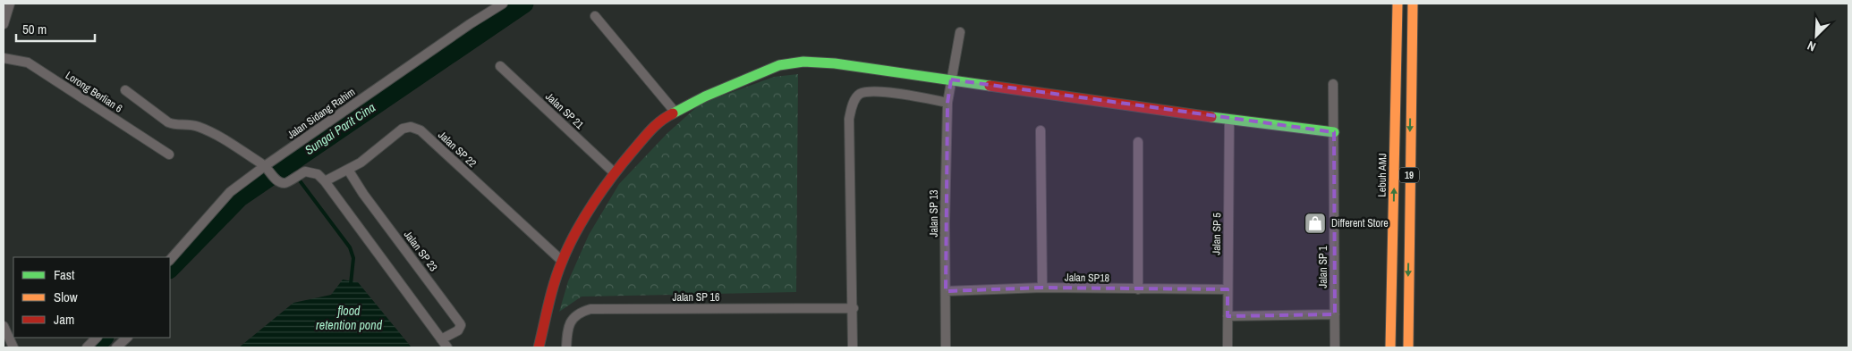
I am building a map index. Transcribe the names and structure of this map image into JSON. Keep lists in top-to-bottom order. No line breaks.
{"streets":{"main road":["Lebuh AMJ","19"],"street":["Lorong Berlian 6","Jalan SP 21","Jalan Sidang Rahim","Jalan SP 22","Jalan SP 13","Jalan SP 5","Jalan SP 23","Jalan SP 1","Jalan SP18","Jalan SP 16"]},"crossings":[["Jalan SP 22","Jalan SP 23"],["Jalan SP 13","Jalan SP18"],["Jalan SP 5","Jalan SP18"]],"water":["Sungai Parit Cina","flood retention pond"],"places":{"shop":["Different Store"]},"legend":["Fast","Slow","Jam"],"scale_bar":"50 m","north":"bottom left"}
